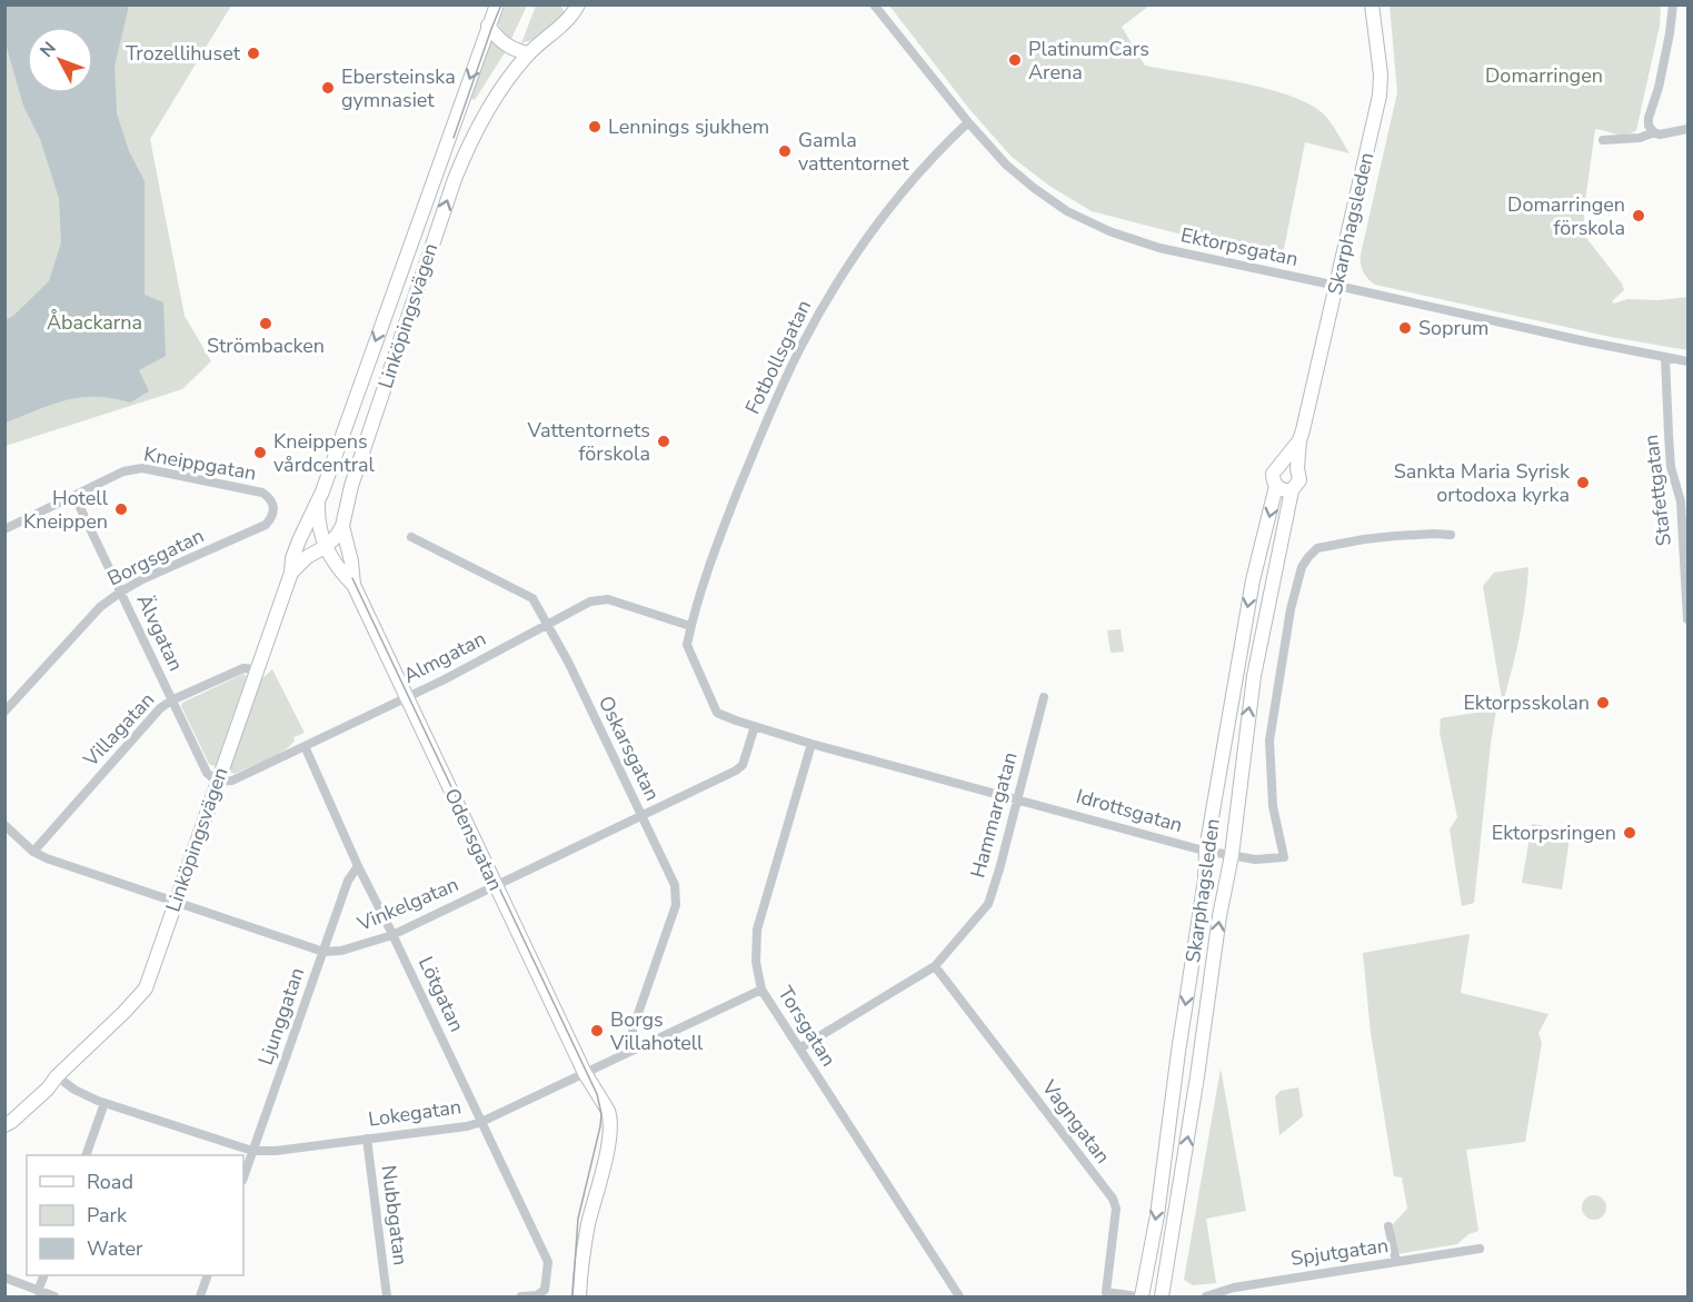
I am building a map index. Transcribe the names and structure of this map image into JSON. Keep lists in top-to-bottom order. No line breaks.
{"streets":{"street":["Skarphagsleden","Ektorpsgatan","Linköpingsvägen","Fotbollsgatan","Kneippgatan","Stafettgatan","Borgsgatan","Älvgatan","Almgatan","Villagatan","Oskarsgatan","Idrottsgatan","Hammargatan","Odensgatan","Vinkelgatan","Lötgatan","Ljunggatan","Torsgatan","Lokegatan","Vagngatan","Nubbgatan","Spjutgatan"]},"crossings":[["Skarphagsleden","Ektorpsgatan"],["Skarphagsleden","Idrottsgatan"],["Skarphagsleden","Vagngatan"],["Ektorpsgatan","Fotbollsgatan"],["Ektorpsgatan","Stafettgatan"],["Linköpingsvägen","Älvgatan"],["Linköpingsvägen","Almgatan"],["Linköpingsvägen","Villagatan"],["Linköpingsvägen","Odensgatan"],["Linköpingsvägen","Vinkelgatan"],["Linköpingsvägen","Lokegatan"],["Fotbollsgatan","Almgatan"],["Fotbollsgatan","Idrottsgatan"],["Kneippgatan","Borgsgatan"],["Kneippgatan","Älvgatan"],["Borgsgatan","Älvgatan"],["Älvgatan","Almgatan"],["Älvgatan","Villagatan"],["Almgatan","Oskarsgatan"],["Almgatan","Odensgatan"],["Almgatan","Lötgatan"],["Villagatan","Vinkelgatan"],["Oskarsgatan","Vinkelgatan"],["Oskarsgatan","Lokegatan"],["Idrottsgatan","Hammargatan"],["Idrottsgatan","Vinkelgatan"],["Idrottsgatan","Torsgatan"],["Hammargatan","Torsgatan"],["Hammargatan","Vagngatan"],["Odensgatan","Vinkelgatan"],["Odensgatan","Lokegatan"],["Vinkelgatan","Lötgatan"],["Vinkelgatan","Ljunggatan"],["Lötgatan","Ljunggatan"],["Lötgatan","Lokegatan"],["Ljunggatan","Lokegatan"],["Torsgatan","Lokegatan"],["Lokegatan","Nubbgatan"]],"parks":["Domarringen","Åbackarna"],"places":["Trozellihuset","PlatinumCars Arena","Ebersteinska gymnasiet","Lennings sjukhem","Gamla vattentornet","Domarringen förskola","Strömbacken","Soprum","Vattentornets förskola","Kneippens vårdcentral","Sankta Maria Syrisk ortodoxa kyrka","Hotell Kneippen","Ektorpsskolan","Ektorpsringen","Borgs Villahotell"],"legend":["Road","Park","Water"],"north":"top left"}
